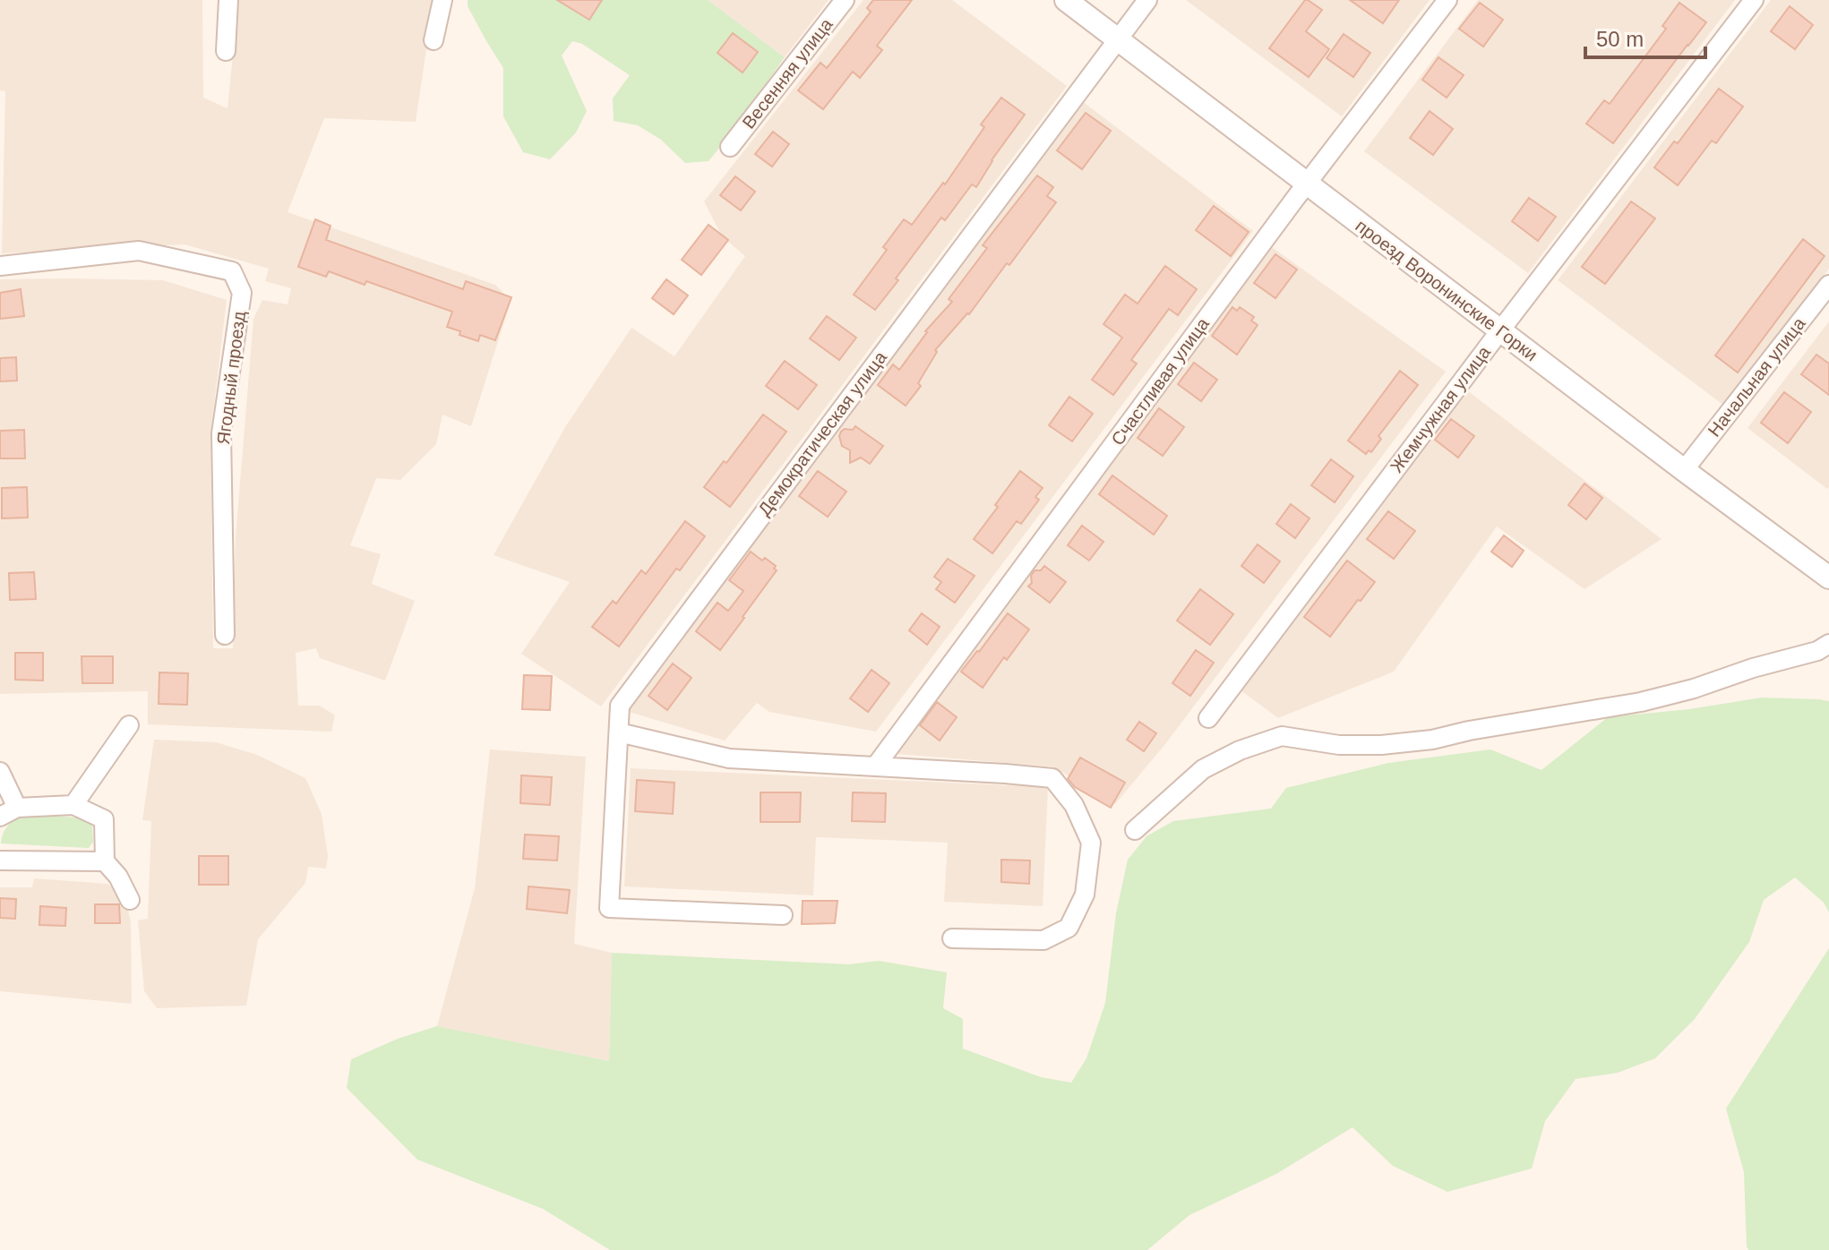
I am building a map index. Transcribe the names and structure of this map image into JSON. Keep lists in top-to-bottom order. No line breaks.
{"streets":{"street":["Весенняя улица","проезд Воронинские Горки","Начальная улица","Ягодный проезд","Счастливая улица","Жемчужная улица","Демократическая улица"]},"crossings":[["проезд Воронинские Горки","Начальная улица"],["проезд Воронинские Горки","Счастливая улица"],["проезд Воронинские Горки","Жемчужная улица"],["проезд Воронинские Горки","Демократическая улица"]],"scale_bar":"50 m"}
